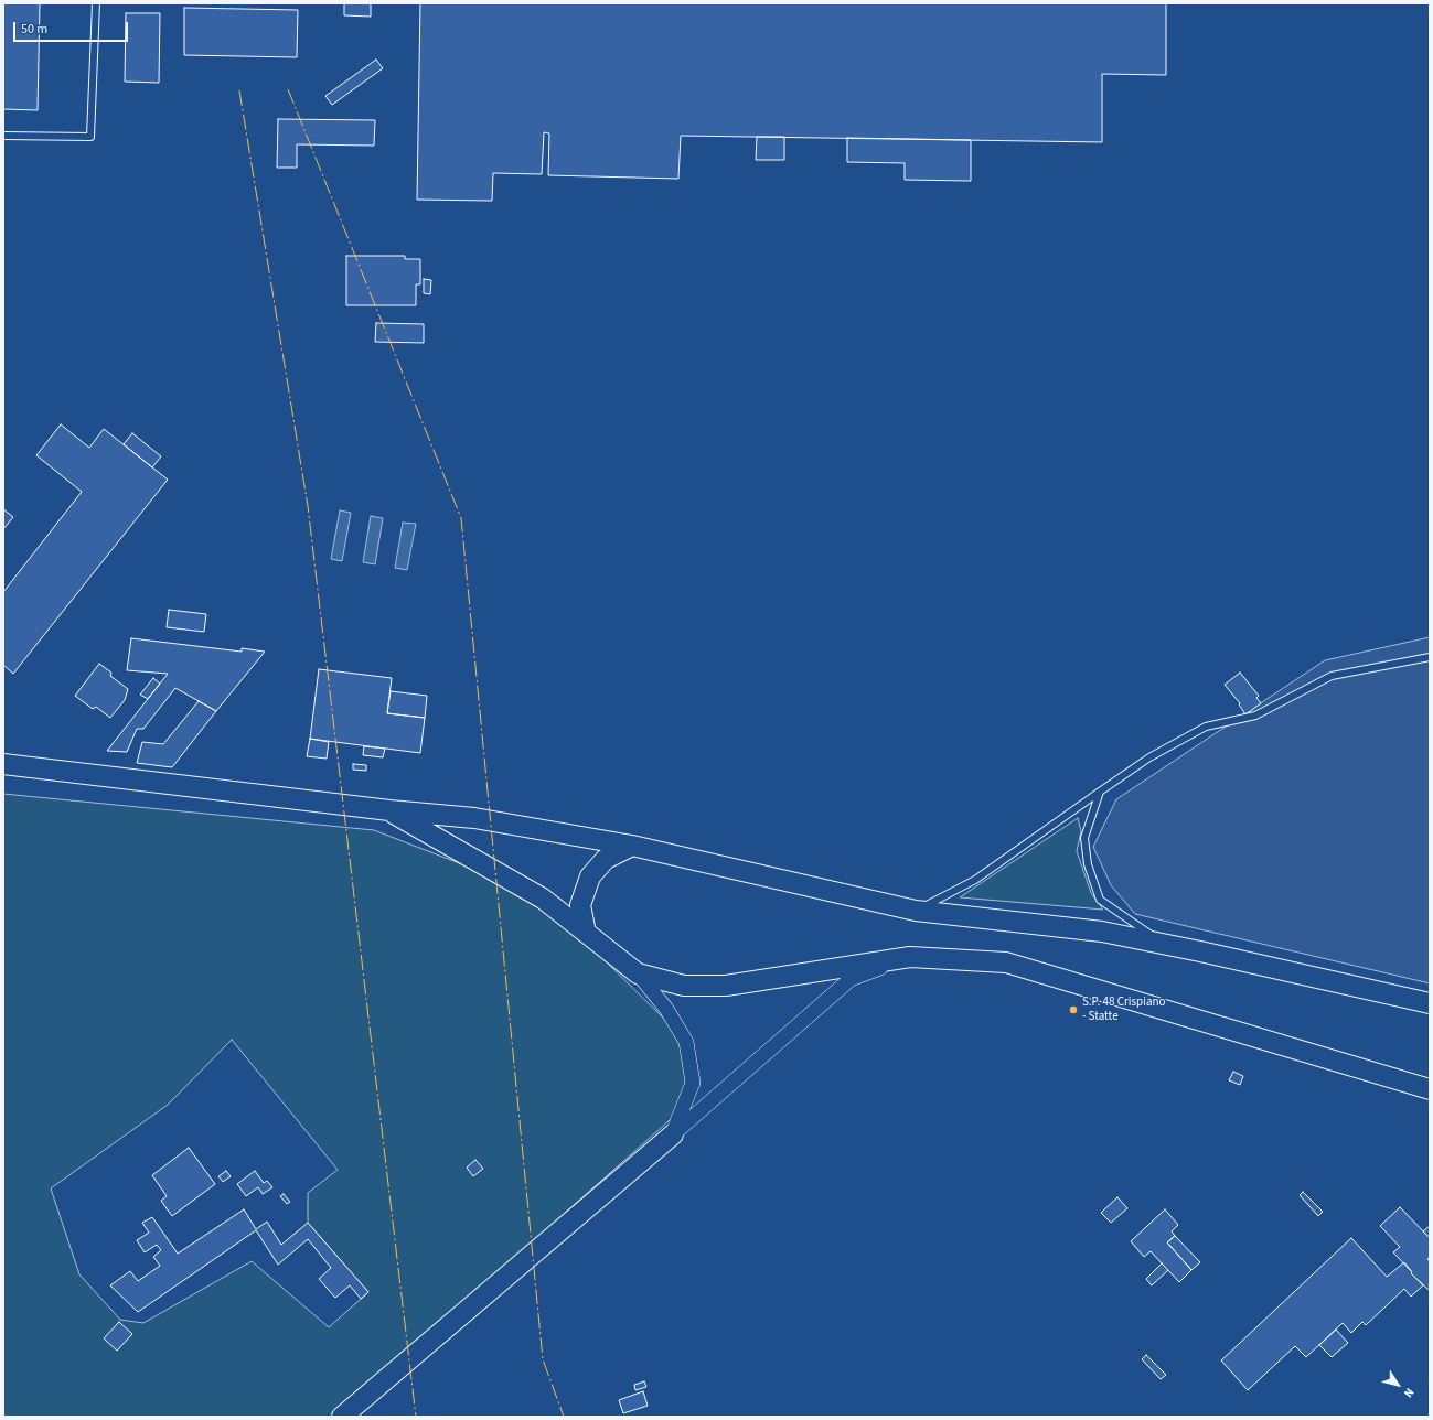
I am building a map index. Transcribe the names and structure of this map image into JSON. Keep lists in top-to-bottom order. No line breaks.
{"places":["S.P. 48 Crispiano - Statte"],"scale_bar":"50 m","north":"bottom right"}
